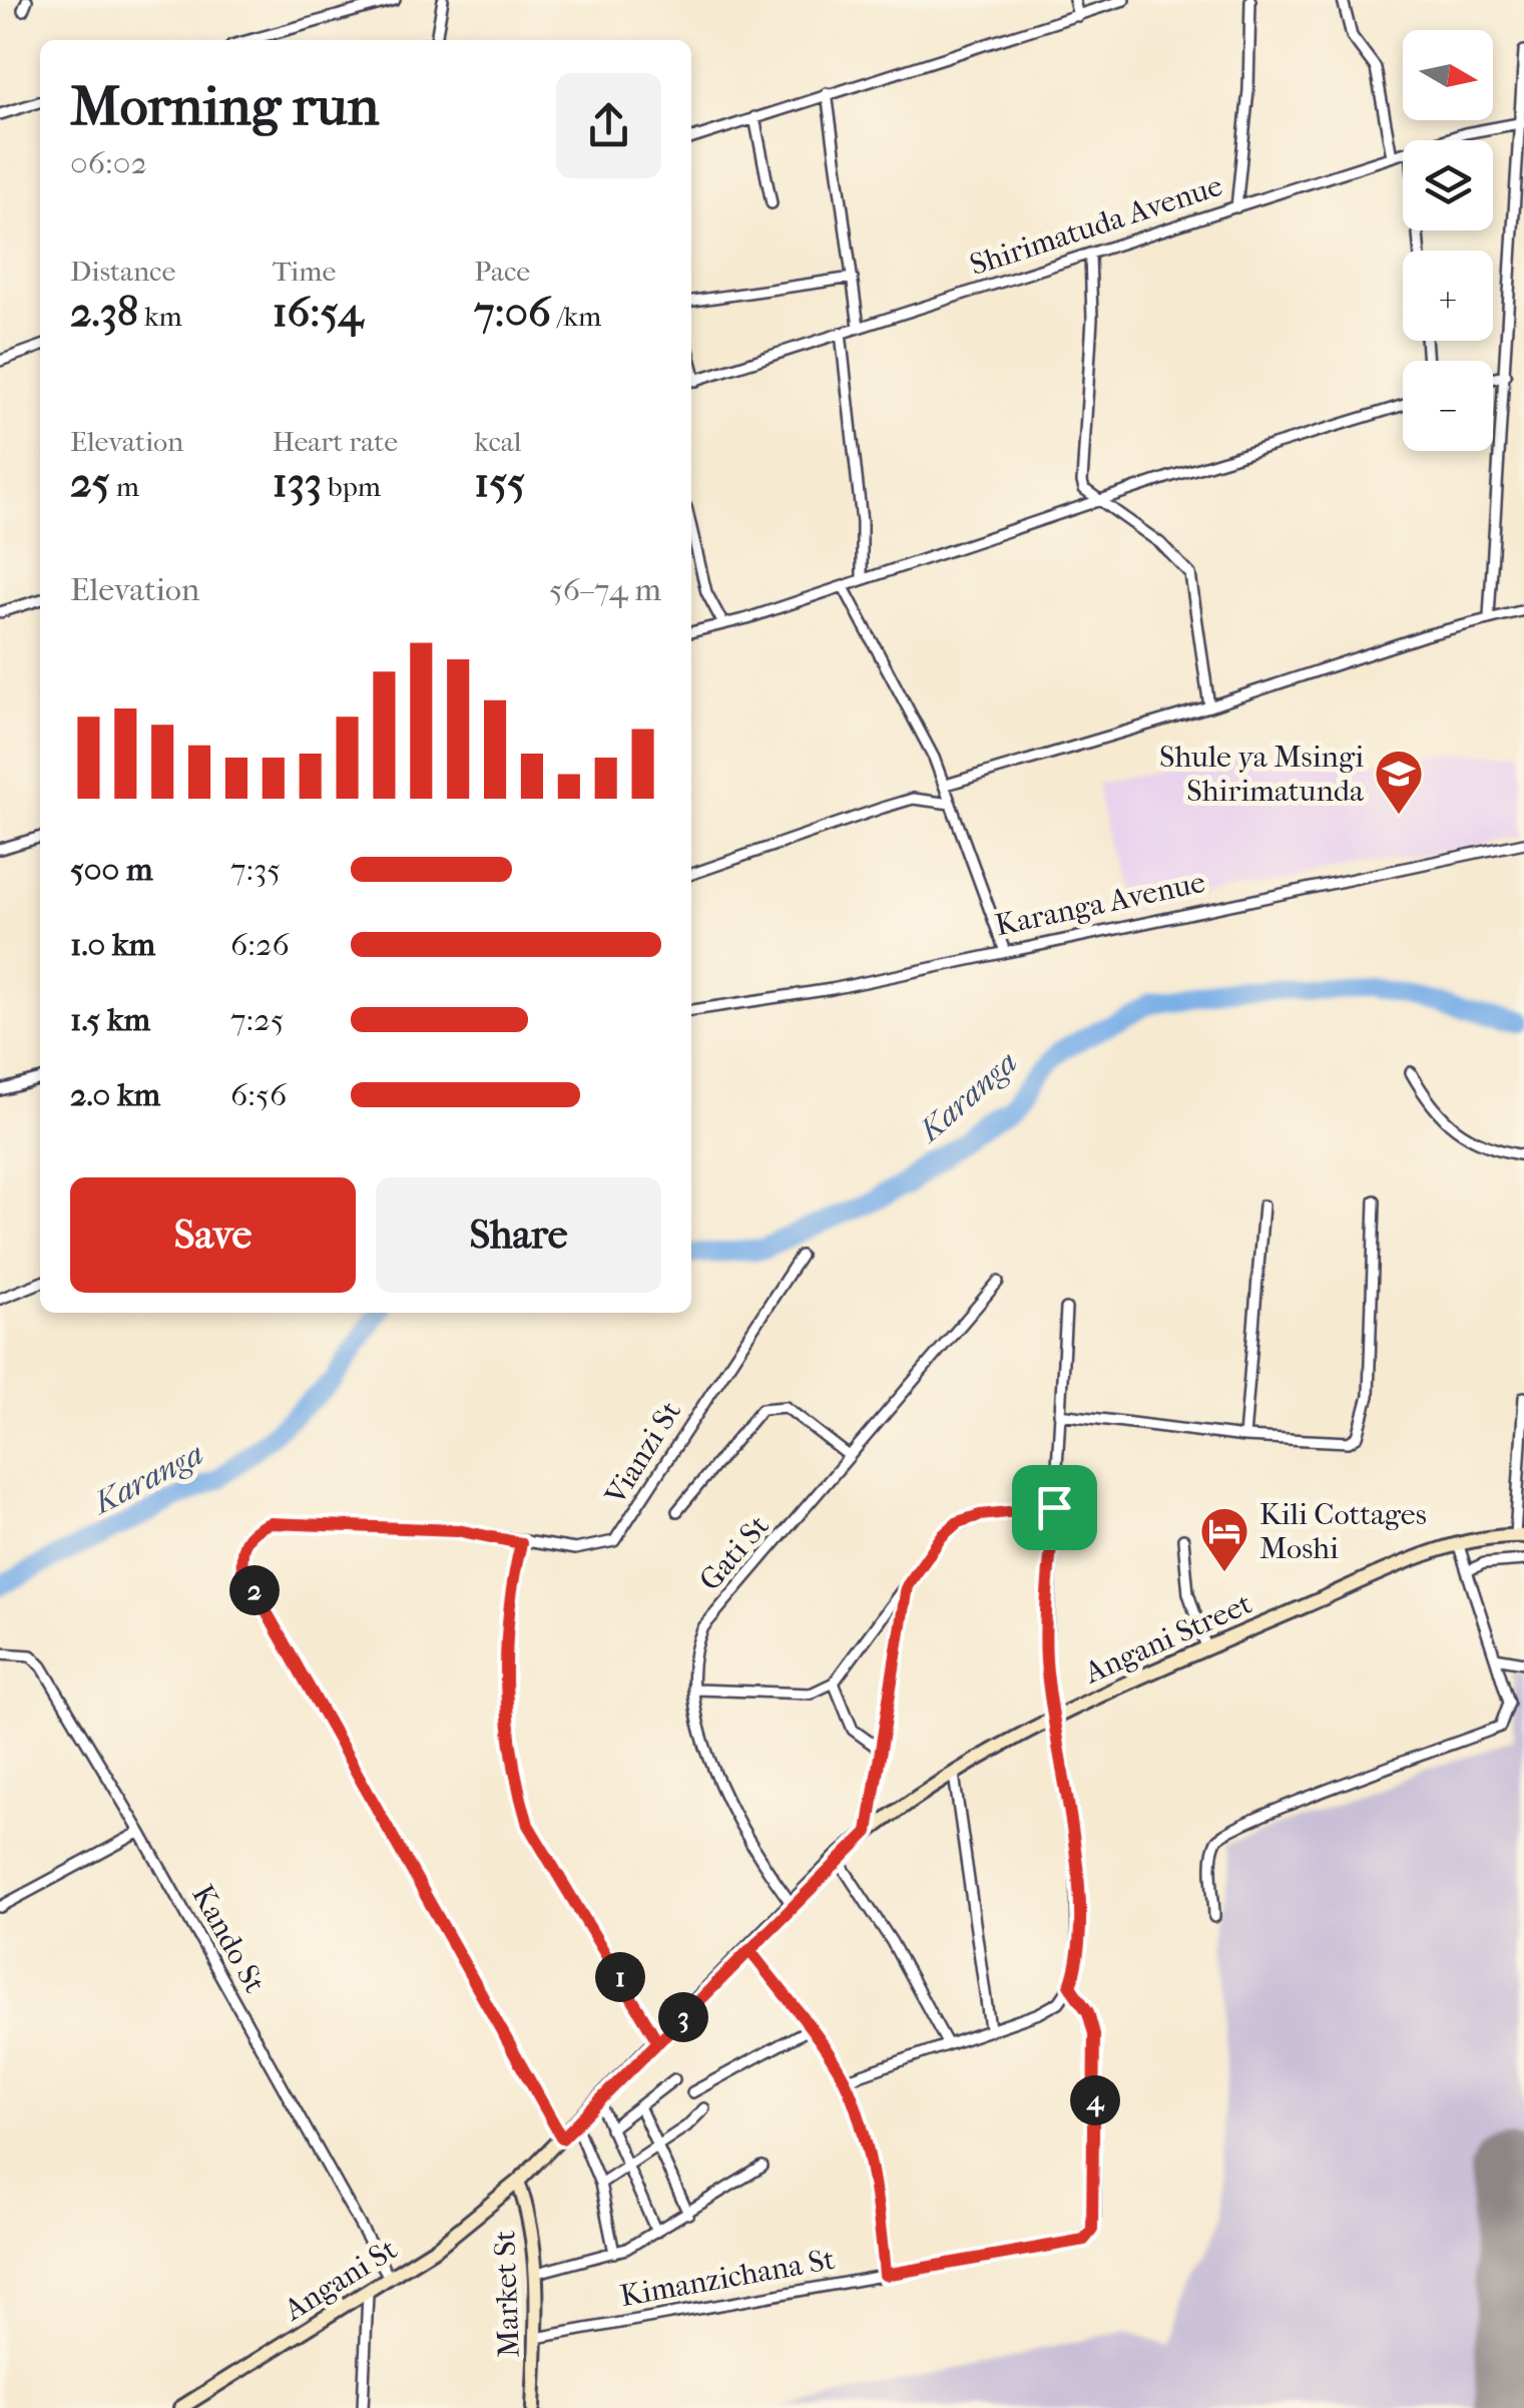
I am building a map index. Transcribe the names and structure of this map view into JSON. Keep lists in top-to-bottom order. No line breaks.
{"streets":{"street":["Shirimatuda Avenue","Karanga Avenue","Vianzi St","Gati St","Angani Street","Kando St","Kimanzichana St","Angani St","Market St"]},"crossings":[["Vianzi St","Angani Street"],["Gati St","Angani Street"],["Angani Street","Angani St"],["Angani Street","Market St"],["Kando St","Angani St"],["Kimanzichana St","Market St"],["Angani St","Market St"]],"water":["Karanga"],"places":{"school or university":["Shule ya Msingi Shirimatunda"],"hotel":["Kili Cottages Moshi"]},"north":"right","page":{"map_buttons":["+","−"],"heading":["Morning run","06:02"],"stats":[["Distance","2.38 km"],["Time","16:54"],["Pace","7:06 /km"],["Elevation","25 m"],["Heart rate","133 bpm"],["kcal","155"]],"chart":["Elevation","56–74 m"],"list":[{"name":"500 m","note":"7:35"},{"name":"1.0 km","note":"6:26"},{"name":"1.5 km","note":"7:25"},{"name":"2.0 km","note":"6:56"}],"buttons":["Save","Share"],"pins":["2","1","3","4"]}}
